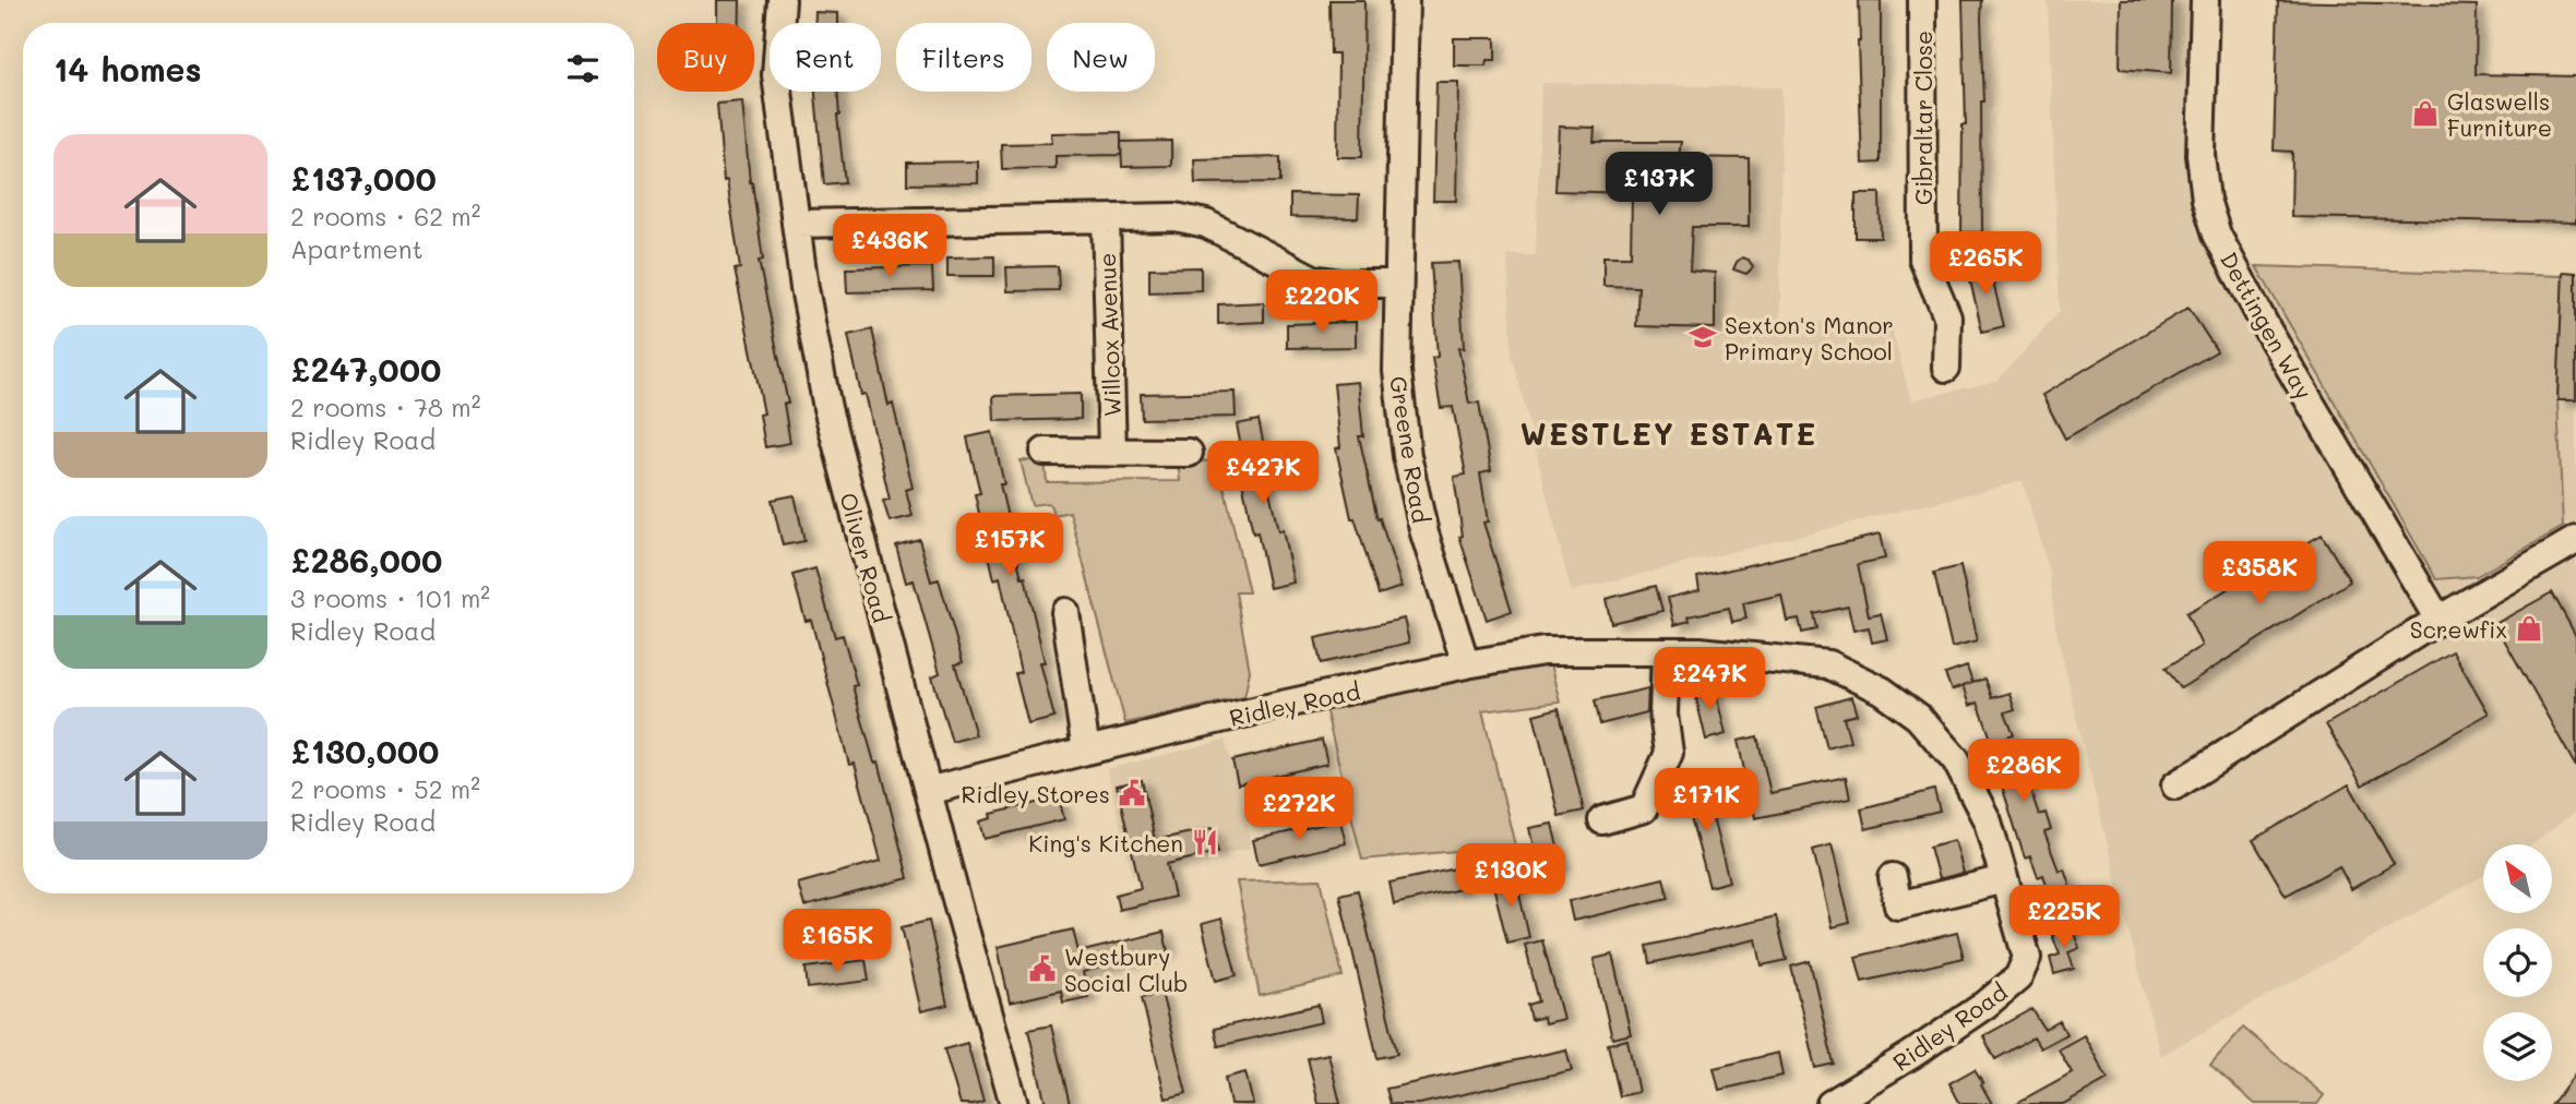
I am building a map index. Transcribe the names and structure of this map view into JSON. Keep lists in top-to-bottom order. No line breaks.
{"streets":{"street":["Gibraltar Close","Dettingen Way","Willcox Avenue","Greene Road","Oliver Road","Ridley Road"]},"crossings":[["Willcox Avenue","Greene Road"],["Willcox Avenue","Oliver Road"],["Greene Road","Ridley Road"],["Oliver Road","Ridley Road"]],"districts":["WESTLEY ESTATE"],"places":{"shop":["Glaswells Furniture","Screwfix"],"school or university":["Sexton's Manor Primary School"],"public building":["Ridley Stores","Westbury Social Club"],"restaurant":["King's Kitchen"]},"north":"top left","page":{"chip":["Buy","Rent","Filters","New"],"heading":"14 homes","list":[{"name":"£137,000","note":"2 rooms · 62 m² · Apartment"},{"name":"£247,000","note":"2 rooms · 78 m² · Ridley Road"},{"name":"£286,000","note":"3 rooms · 101 m² · Ridley Road"},{"name":"£130,000","note":"2 rooms · 52 m² · Ridley Road"}],"price":["£137K","£436K","£265K","£220K","£427K","£157K","£358K","£247K","£286K","£171K","£272K","£130K","£225K","£165K"]}}
